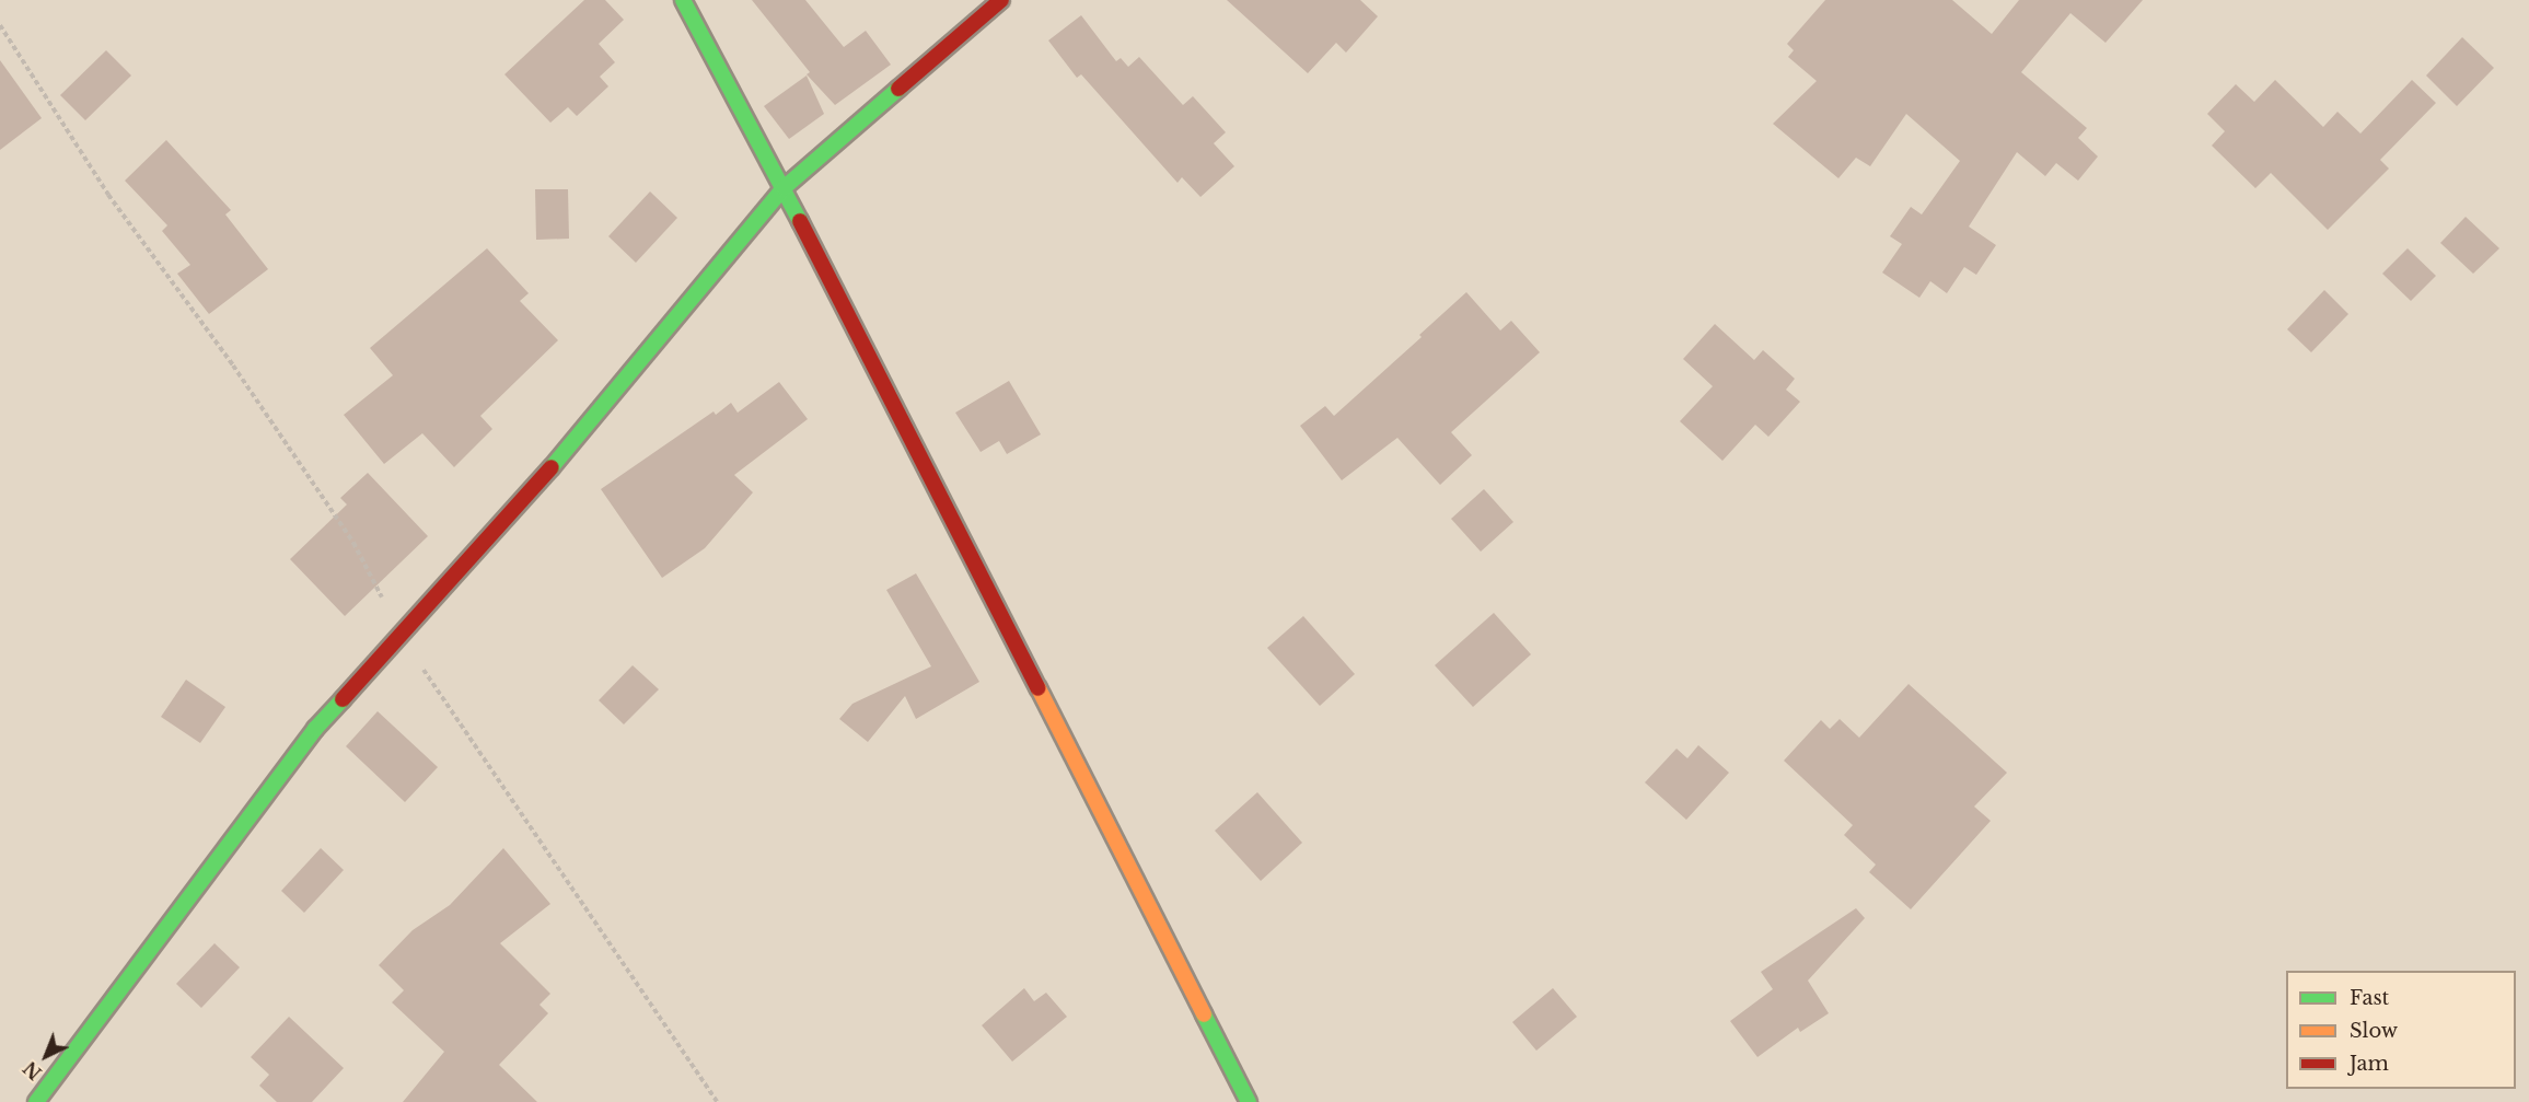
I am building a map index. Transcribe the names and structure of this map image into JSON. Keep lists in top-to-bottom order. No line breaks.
{"legend":["Fast","Slow","Jam"],"north":"bottom left"}
